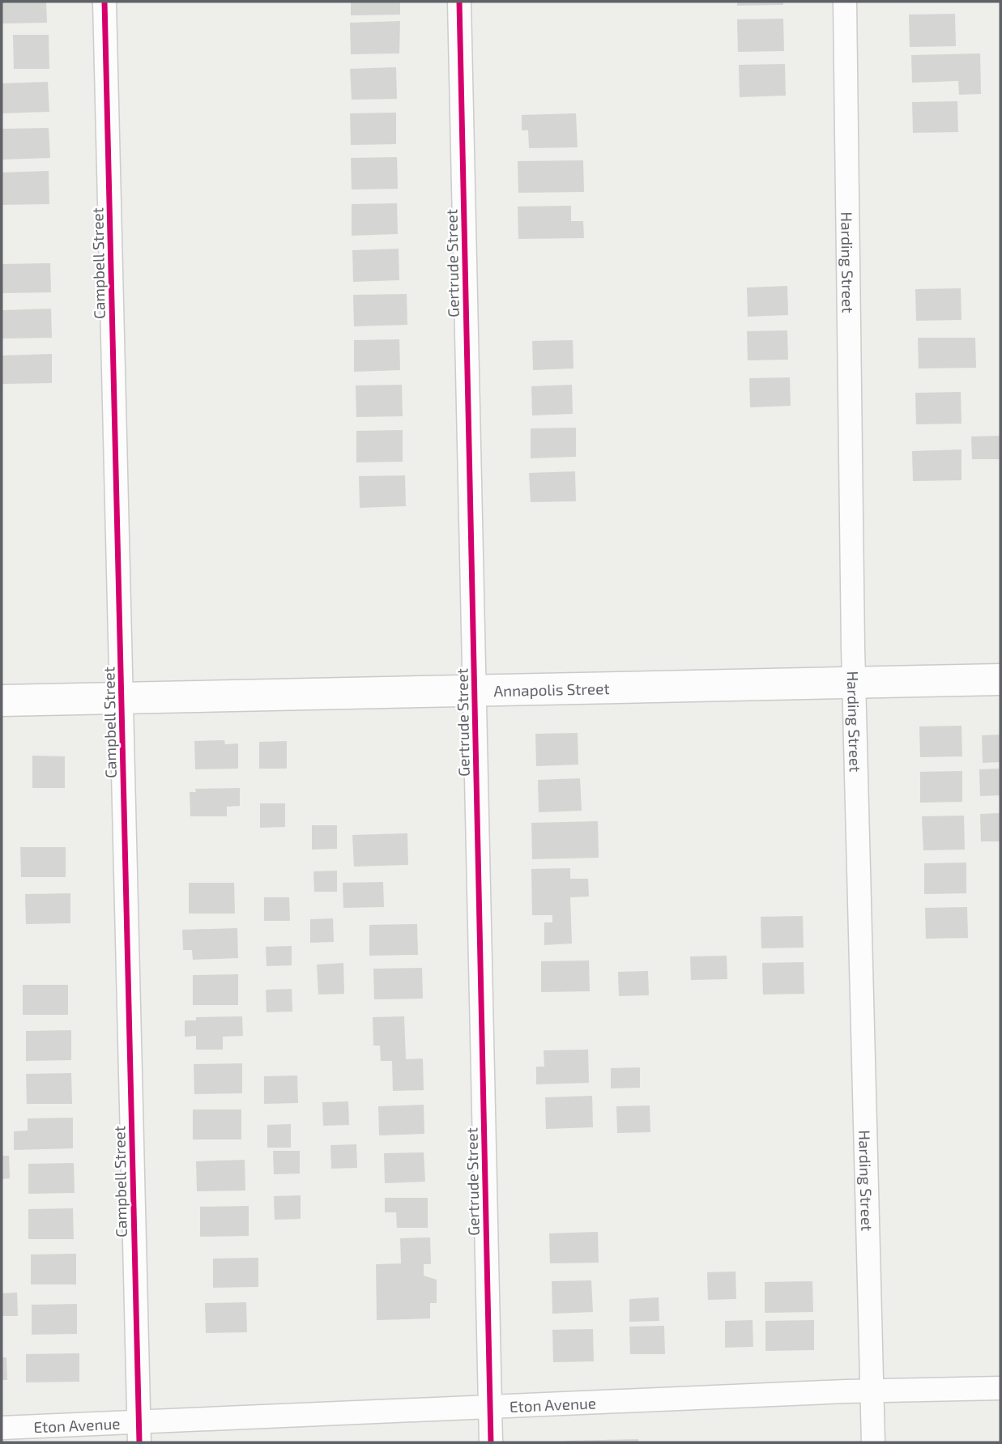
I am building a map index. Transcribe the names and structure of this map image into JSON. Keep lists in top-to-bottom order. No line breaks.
{"streets":{"street":["Campbell Street","Gertrude Street","Harding Street","Annapolis Street","Eton Avenue"]},"crossings":[["Campbell Street","Annapolis Street"],["Campbell Street","Eton Avenue"],["Gertrude Street","Annapolis Street"],["Gertrude Street","Eton Avenue"],["Harding Street","Annapolis Street"],["Harding Street","Eton Avenue"]]}
